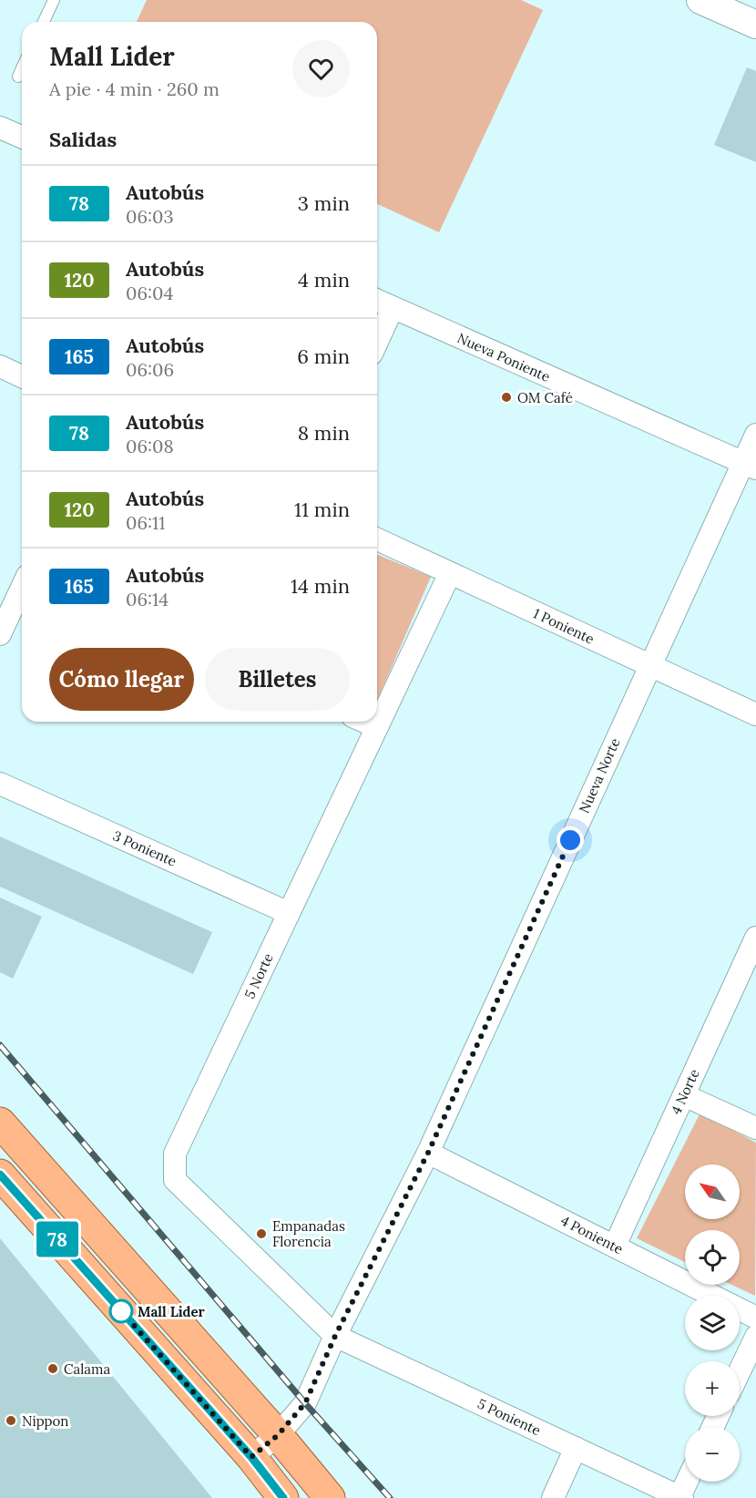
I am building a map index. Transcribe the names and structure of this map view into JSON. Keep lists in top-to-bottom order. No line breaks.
{"streets":{"street":["Nueva Poniente","1 Poniente","Nueva Norte","3 Poniente","5 Norte","4 Norte","4 Poniente","5 Poniente"]},"crossings":[["Nueva Poniente","Nueva Norte"],["1 Poniente","Nueva Norte"],["1 Poniente","5 Norte"],["Nueva Norte","5 Norte"],["Nueva Norte","4 Poniente"],["Nueva Norte","5 Poniente"],["3 Poniente","5 Norte"],["5 Norte","5 Poniente"],["4 Norte","4 Poniente"]],"places":["OM Café","Empanadas Florencia","Mall Lider","Calama","Nippon"],"lines":["bus line 78"],"north":"top left","page":{"on_map":"78","heading":[["Mall Lider","A pie · 4 min · 260 m"],"Salidas"],"list":[{"mark":"78","name":"Autobús","note":"06:03","value":"3 min"},{"mark":"120","name":"Autobús","note":"06:04","value":"4 min"},{"mark":"165","name":"Autobús","note":"06:06","value":"6 min"},{"mark":"78","name":"Autobús","note":"06:08","value":"8 min"},{"mark":"120","name":"Autobús","note":"06:11","value":"11 min"},{"mark":"165","name":"Autobús","note":"06:14","value":"14 min"}],"buttons":["Cómo llegar","Billetes"],"map_buttons":["+","−"]}}
